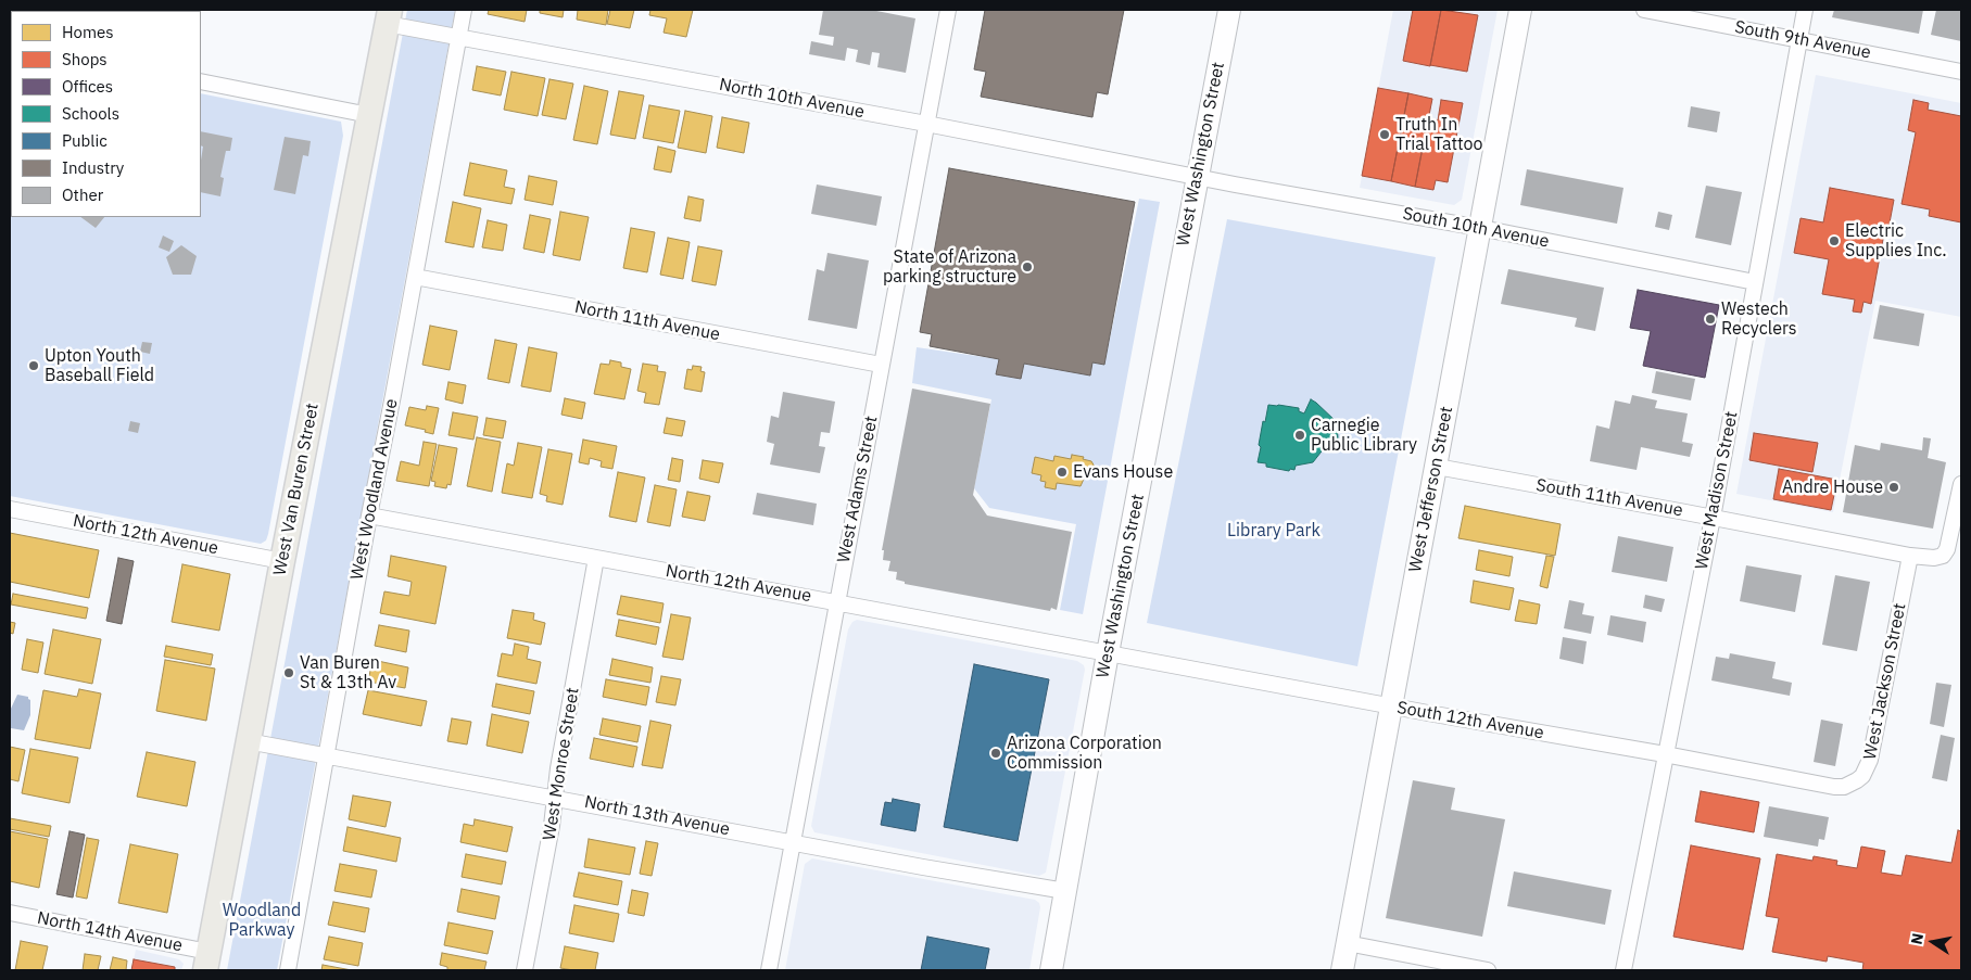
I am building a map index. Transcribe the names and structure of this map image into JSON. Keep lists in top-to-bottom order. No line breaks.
{"streets":{"main road":["West Washington Street","West Van Buren Street","West Jefferson Street"],"street":["South 9th Avenue","North 10th Avenue","South 10th Avenue","North 11th Avenue","West Woodland Avenue","West Adams Street","West Madison Street","South 11th Avenue","North 12th Avenue","West Jackson Street","South 12th Avenue","West Monroe Street","North 13th Avenue","North 14th Avenue"]},"crossings":[["South 9th Avenue","West Madison Street"],["North 10th Avenue","West Washington Street"],["North 10th Avenue","South 10th Avenue"],["North 10th Avenue","West Van Buren Street"],["North 10th Avenue","West Woodland Avenue"],["North 10th Avenue","West Adams Street"],["West Washington Street","South 10th Avenue"],["West Washington Street","North 12th Avenue"],["West Washington Street","South 12th Avenue"],["West Washington Street","North 13th Avenue"],["South 10th Avenue","West Jefferson Street"],["South 10th Avenue","West Madison Street"],["North 11th Avenue","West Woodland Avenue"],["North 11th Avenue","West Adams Street"],["West Van Buren Street","North 12th Avenue"],["West Van Buren Street","North 13th Avenue"],["West Van Buren Street","North 14th Avenue"],["West Woodland Avenue","North 12th Avenue"],["West Woodland Avenue","North 13th Avenue"],["West Adams Street","North 12th Avenue"],["West Adams Street","North 13th Avenue"],["West Jefferson Street","South 11th Avenue"],["West Jefferson Street","South 12th Avenue"],["West Madison Street","South 11th Avenue"],["West Madison Street","South 12th Avenue"],["South 11th Avenue","West Jackson Street"],["North 12th Avenue","South 12th Avenue"],["North 12th Avenue","West Monroe Street"],["West Jackson Street","South 12th Avenue"],["West Monroe Street","North 13th Avenue"]],"parks":["Library Park","Woodland Parkway"],"places":["Truth In Trial Tattoo","Electric Supplies Inc.","State of Arizona parking structure","Westech Recyclers","Upton Youth Baseball Field","Carnegie Public Library","Evans House","Andre House","Van Buren St & 13th Av","Arizona Corporation Commission"],"legend":["Homes","Shops","Offices","Schools","Public","Industry","Other"],"north":"left"}
